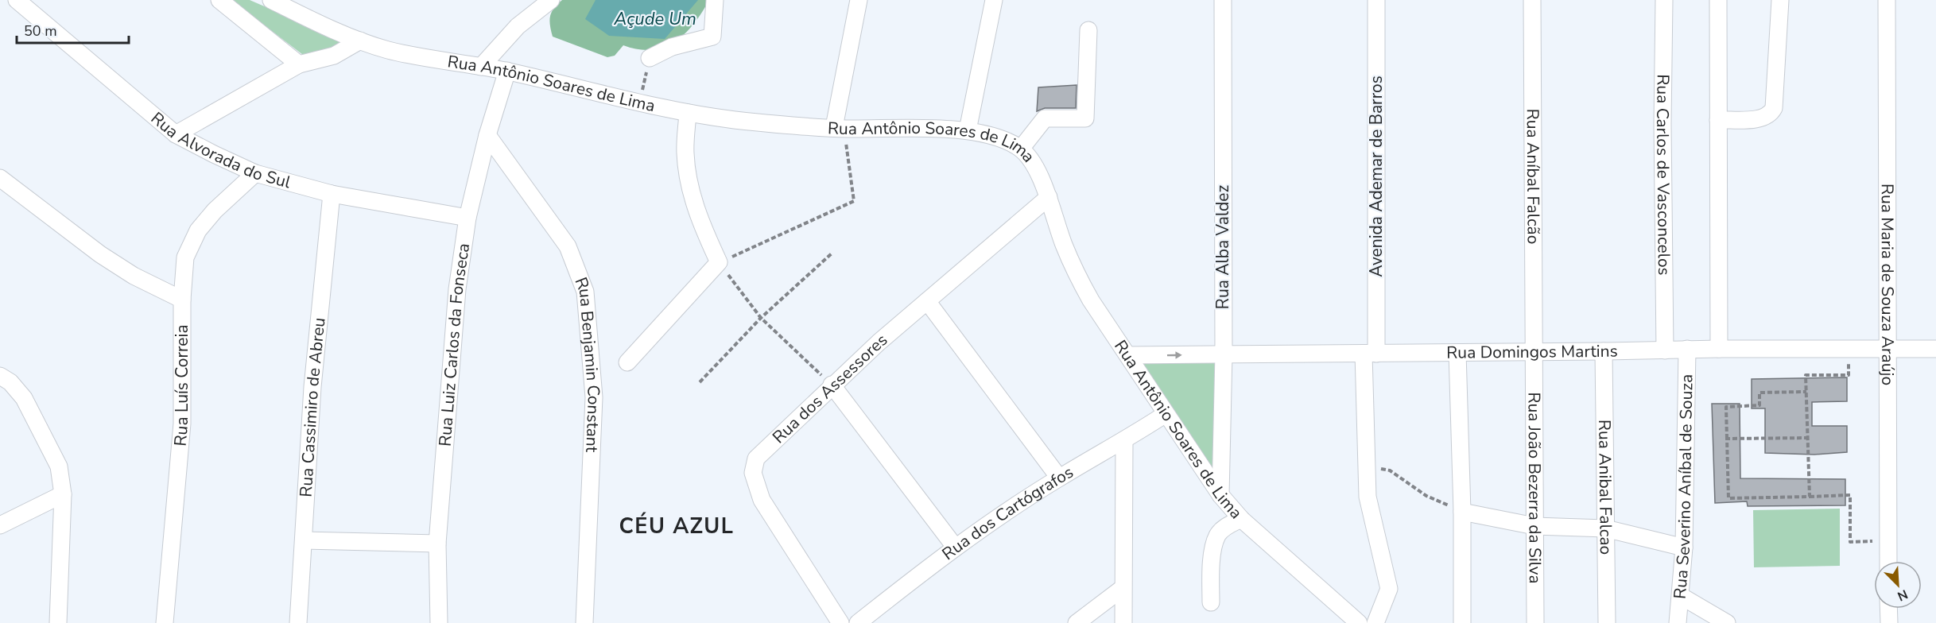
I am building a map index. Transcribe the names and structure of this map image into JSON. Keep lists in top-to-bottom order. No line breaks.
{"streets":{"street":["Rua Antônio Soares de Lima","Rua Alvorada do Sul","Rua Carlos de Vasconcelos","Rua Aníbal Falcão","Avenida Ademar de Barros","Rua Alba Valdez","Rua Maria de Souza Araújo","Rua Luiz Carlos da Fonseca","Rua Domingos Martins","Rua Benjamin Constant","Rua Luís Correia","Rua dos Assessores","Rua Cassimiro de Abreu","Rua Severino Aníbal de Souza","Rua João Bezerra da Silva","Rua Anibal Falcao","Rua dos Cartógrafos"]},"crossings":[["Rua Antônio Soares de Lima","Rua Alba Valdez"],["Rua Antônio Soares de Lima","Rua Luiz Carlos da Fonseca"],["Rua Antônio Soares de Lima","Rua Domingos Martins"],["Rua Antônio Soares de Lima","Rua dos Assessores"],["Rua Antônio Soares de Lima","Rua dos Cartógrafos"],["Rua Alvorada do Sul","Rua Luiz Carlos da Fonseca"],["Rua Alvorada do Sul","Rua Luís Correia"],["Rua Alvorada do Sul","Rua Cassimiro de Abreu"],["Rua Carlos de Vasconcelos","Rua Domingos Martins"],["Rua Aníbal Falcão","Rua Domingos Martins"],["Rua Aníbal Falcão","Rua João Bezerra da Silva"],["Avenida Ademar de Barros","Rua Domingos Martins"],["Rua Alba Valdez","Rua Domingos Martins"],["Rua Maria de Souza Araújo","Rua Domingos Martins"],["Rua Luiz Carlos da Fonseca","Rua Benjamin Constant"],["Rua Domingos Martins","Rua Severino Aníbal de Souza"],["Rua Domingos Martins","Rua João Bezerra da Silva"],["Rua Domingos Martins","Rua Anibal Falcao"]],"districts":["CÉU AZUL"],"water":["Açude Um"],"scale_bar":"50 m","north":"bottom right"}
